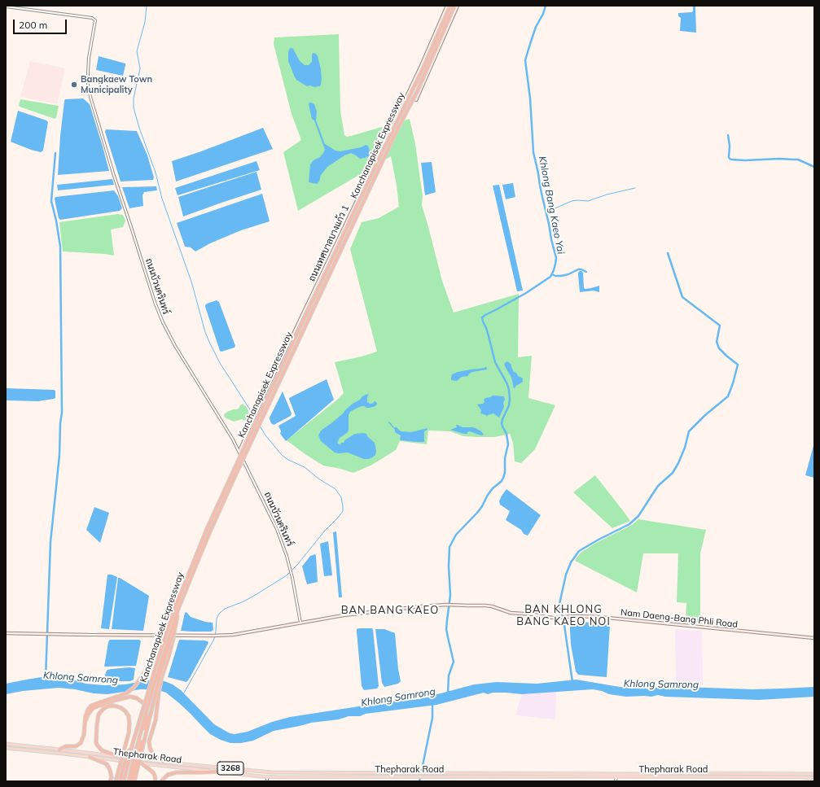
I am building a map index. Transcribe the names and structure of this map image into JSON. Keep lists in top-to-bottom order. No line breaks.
{"streets":{"highway":["Kanchanapisek Expressway"],"main road":["ถนนเทศบาลบางแก้ว 1","Nam Daeng-Bang Phli Road","Thepharak Road","3268"],"street":["ถนนบัวนครินทร์"]},"crossings":[["ถนนเทศบาลบางแก้ว 1","ถนนบัวนครินทร์"],["ถนนบัวนครินทร์","Nam Daeng-Bang Phli Road"]],"districts":["BAN KHLONG BANG KAEO NOI","BAN BANG KAEO"],"water":["Khlong Bang Kaeo Yai","Khlong Samrong"],"places":["Bangkaew Town Municipality"],"scale_bar":"200 m"}
